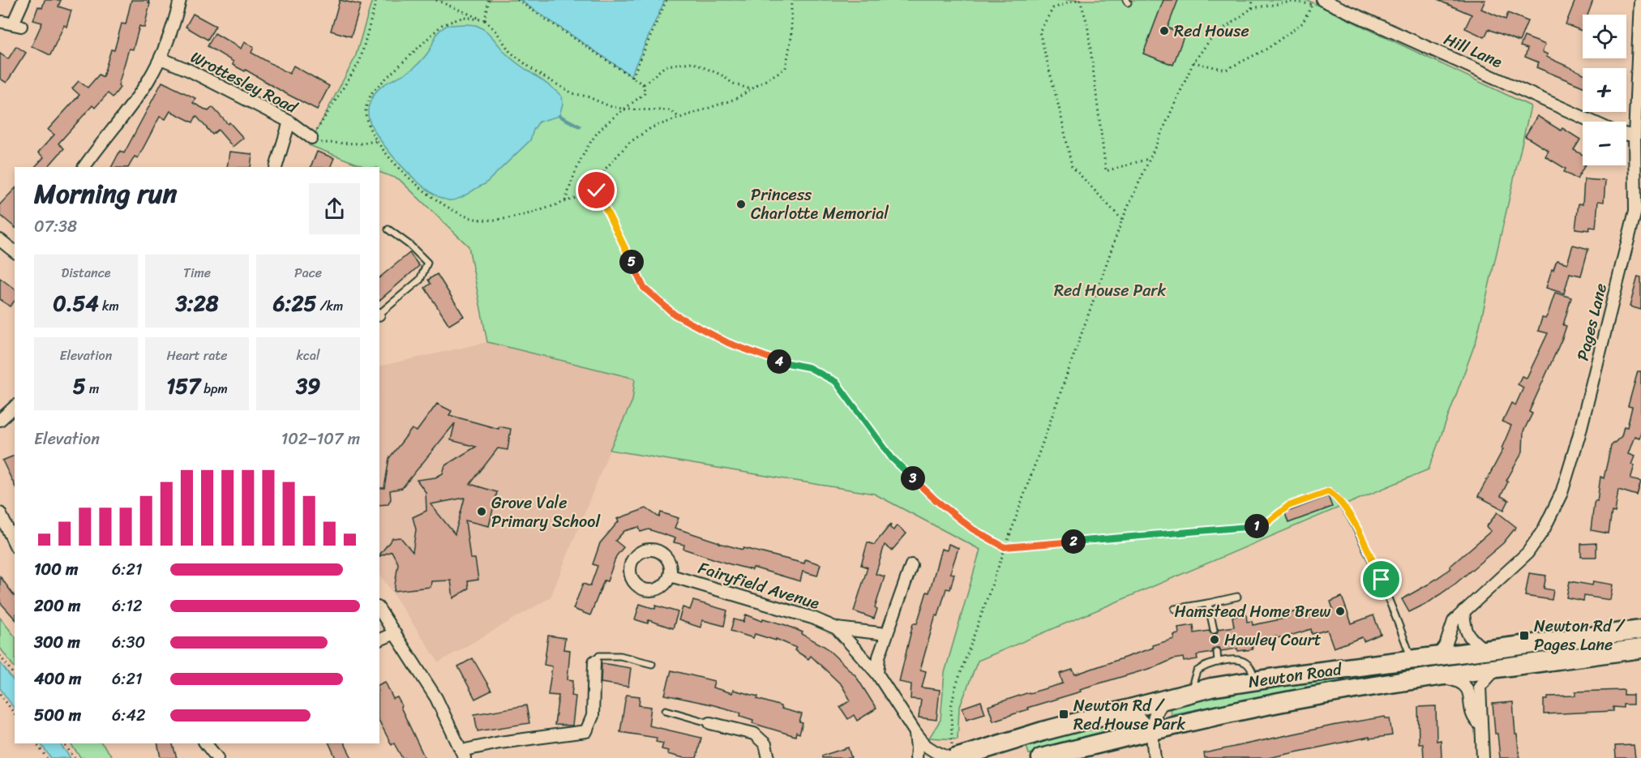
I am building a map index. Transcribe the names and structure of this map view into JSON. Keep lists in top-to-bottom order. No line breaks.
{"streets":{"highway":["Newton Road"],"street":["Hill Lane","Wrottesley Road","Pages Lane","Fairyfield Avenue"]},"crossings":[["Pages Lane","Newton Road"],["Fairyfield Avenue","Newton Road"]],"parks":["Red House Park"],"places":{"other":["Red House","Princess Charlotte Memorial","Grove Vale Primary School","Hamstead Home Brew","Hawley Court"],"transit":["Newton Rd / Pages Lane","Newton Rd / Red House Park"]},"page":{"map_buttons":["+","−"],"heading":["Morning run","07:38"],"pins":["5","4","3","1","2"],"stats":[["Distance","0.54 km"],["Time","3:28"],["Pace","6:25 /km"],["Elevation","5 m"],["Heart rate","157 bpm"],["kcal","39"]],"chart":["Elevation","102–107 m"],"list":[{"name":"100 m","note":"6:21"},{"name":"200 m","note":"6:12"},{"name":"300 m","note":"6:30"},{"name":"400 m","note":"6:21"},{"name":"500 m","note":"6:42"}]}}
